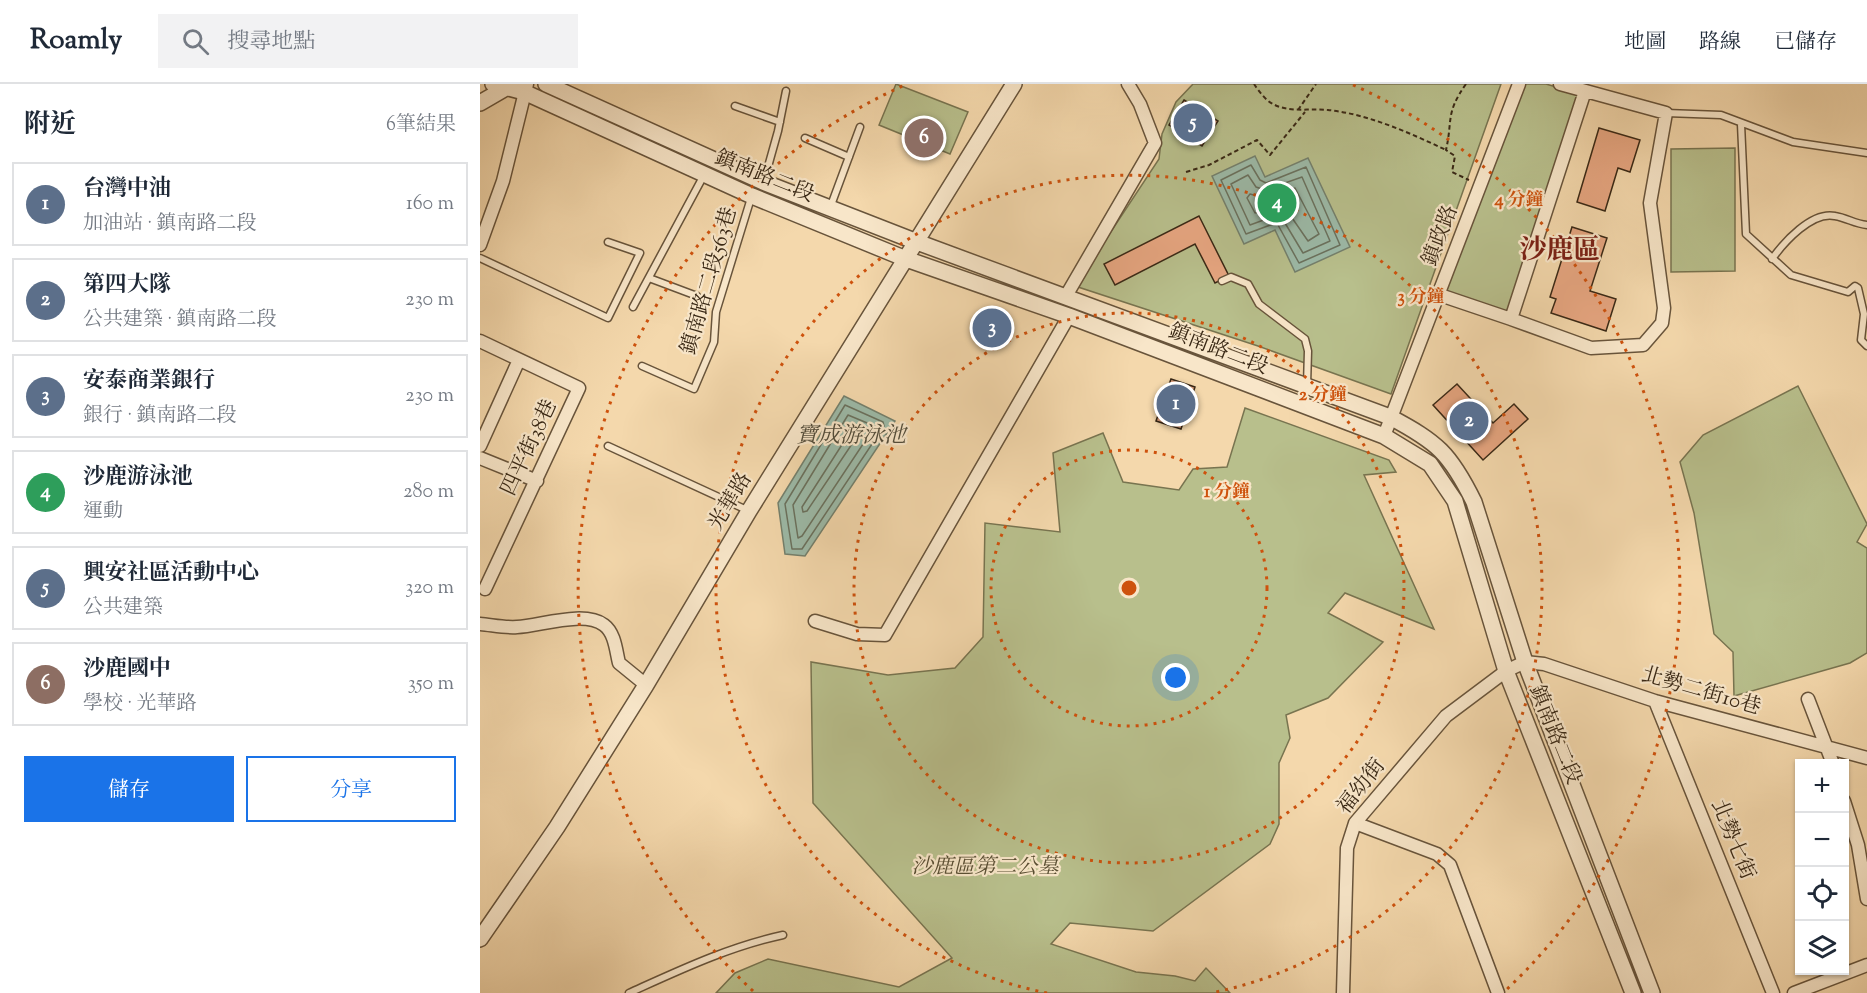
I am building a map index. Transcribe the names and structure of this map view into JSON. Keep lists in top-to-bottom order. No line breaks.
{"streets":{"street":["鎮南路二段","鎮政路","四平街38巷","光華路","北勢二街10巷","福幼街","北勢七街"],"lane":["鎮南路二段563巷"]},"crossings":[["鎮南路二段","鎮政路"],["鎮南路二段","鎮南路二段563巷"],["鎮南路二段","光華路"],["鎮南路二段","北勢二街10巷"],["鎮南路二段","福幼街"],["北勢二街10巷","福幼街"],["北勢二街10巷","北勢七街"]],"districts":["沙鹿區"],"water":["寶成游泳池"],"parks":["沙鹿區第二公墓"],"page":{"header":"Roamly","search":"搜尋地點","nav":["地圖","路線","已儲存"],"heading":["附近","6筆結果"],"pins":["5","6","4","3","1","2"],"list":[{"mark":"1","name":"台灣中油","note":"加油站 · 鎮南路二段","value":"160 m"},{"mark":"2","name":"第四大隊","note":"公共建築 · 鎮南路二段","value":"230 m"},{"mark":"3","name":"安泰商業銀行","note":"銀行 · 鎮南路二段","value":"230 m"},{"mark":"4","name":"沙鹿游泳池","note":"運動","value":"280 m"},{"mark":"5","name":"興安社區活動中心","note":"公共建築","value":"320 m"},{"mark":"6","name":"沙鹿國中","note":"學校 · 光華路","value":"350 m"}],"buttons":["儲存","分享"],"map_buttons":["+","−"]},"rings":["4 分鐘","3 分鐘","2 分鐘","1 分鐘"]}
